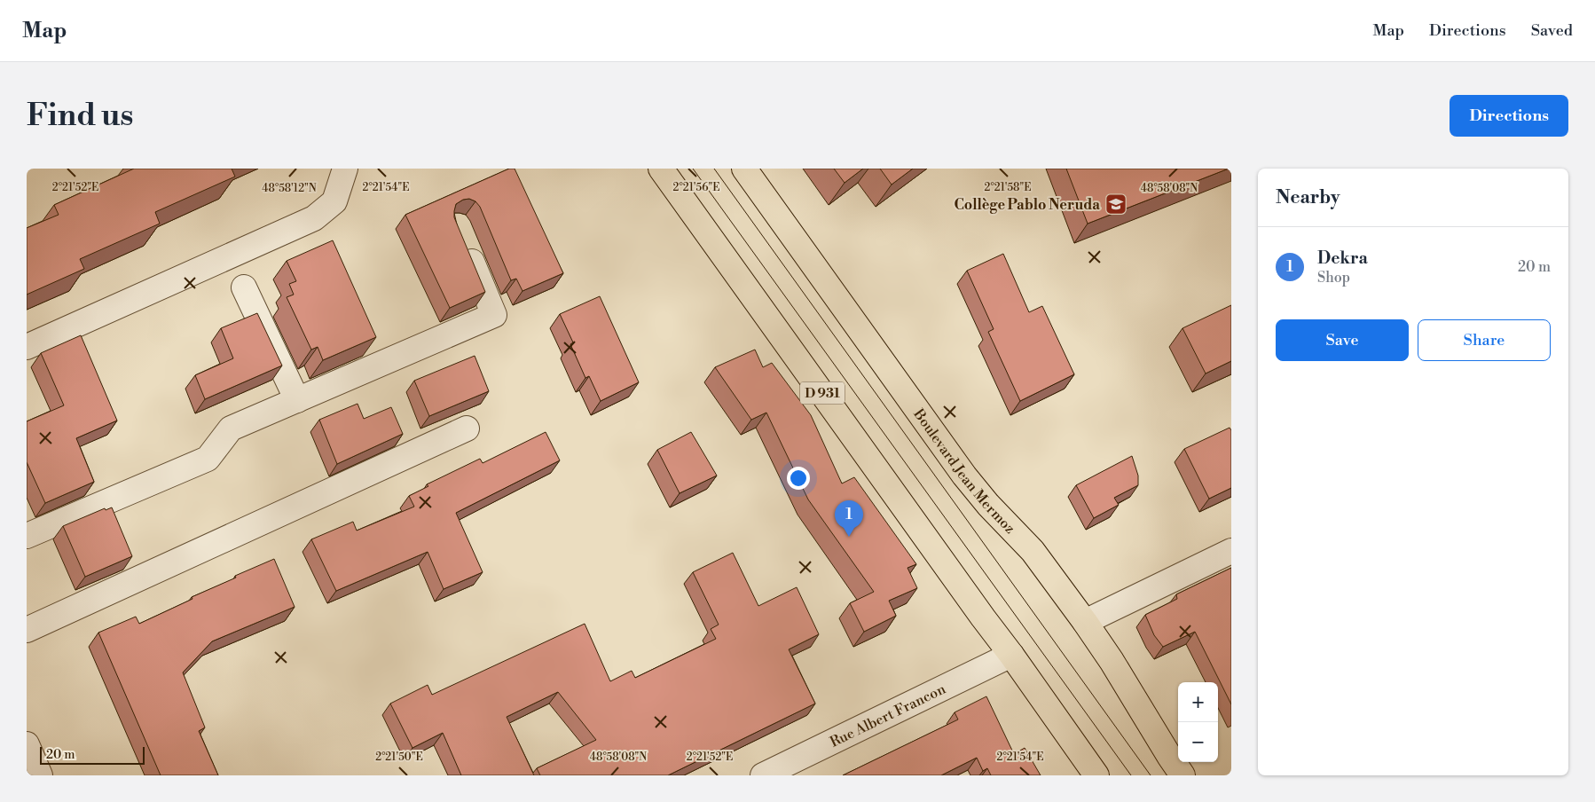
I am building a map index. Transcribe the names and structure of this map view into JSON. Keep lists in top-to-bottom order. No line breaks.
{"streets":{"main road":["D 931","Boulevard Jean Mermoz"],"street":["Rue Albert Francon"]},"crossings":[["D 931","Rue Albert Francon"]],"places":{"school or university":["Collège Pablo Neruda"]},"scale_bar":"20 m","page":{"header":"Map","nav":["Map","Directions","Saved"],"buttons":["Directions",["Save","Share"]],"title":"Find us","heading":"Nearby","list":[{"mark":"1","name":"Dekra","note":"Shop","value":"20 m"}],"pins":"1","map_buttons":["+","−"],"scale":"20 m"},"coordinates":["2°21'52\"E","2°21'54\"E","2°21'56\"E","2°21'58\"E","48°58'12\"N","48°58'08\"N","2°21'50\"E"]}
